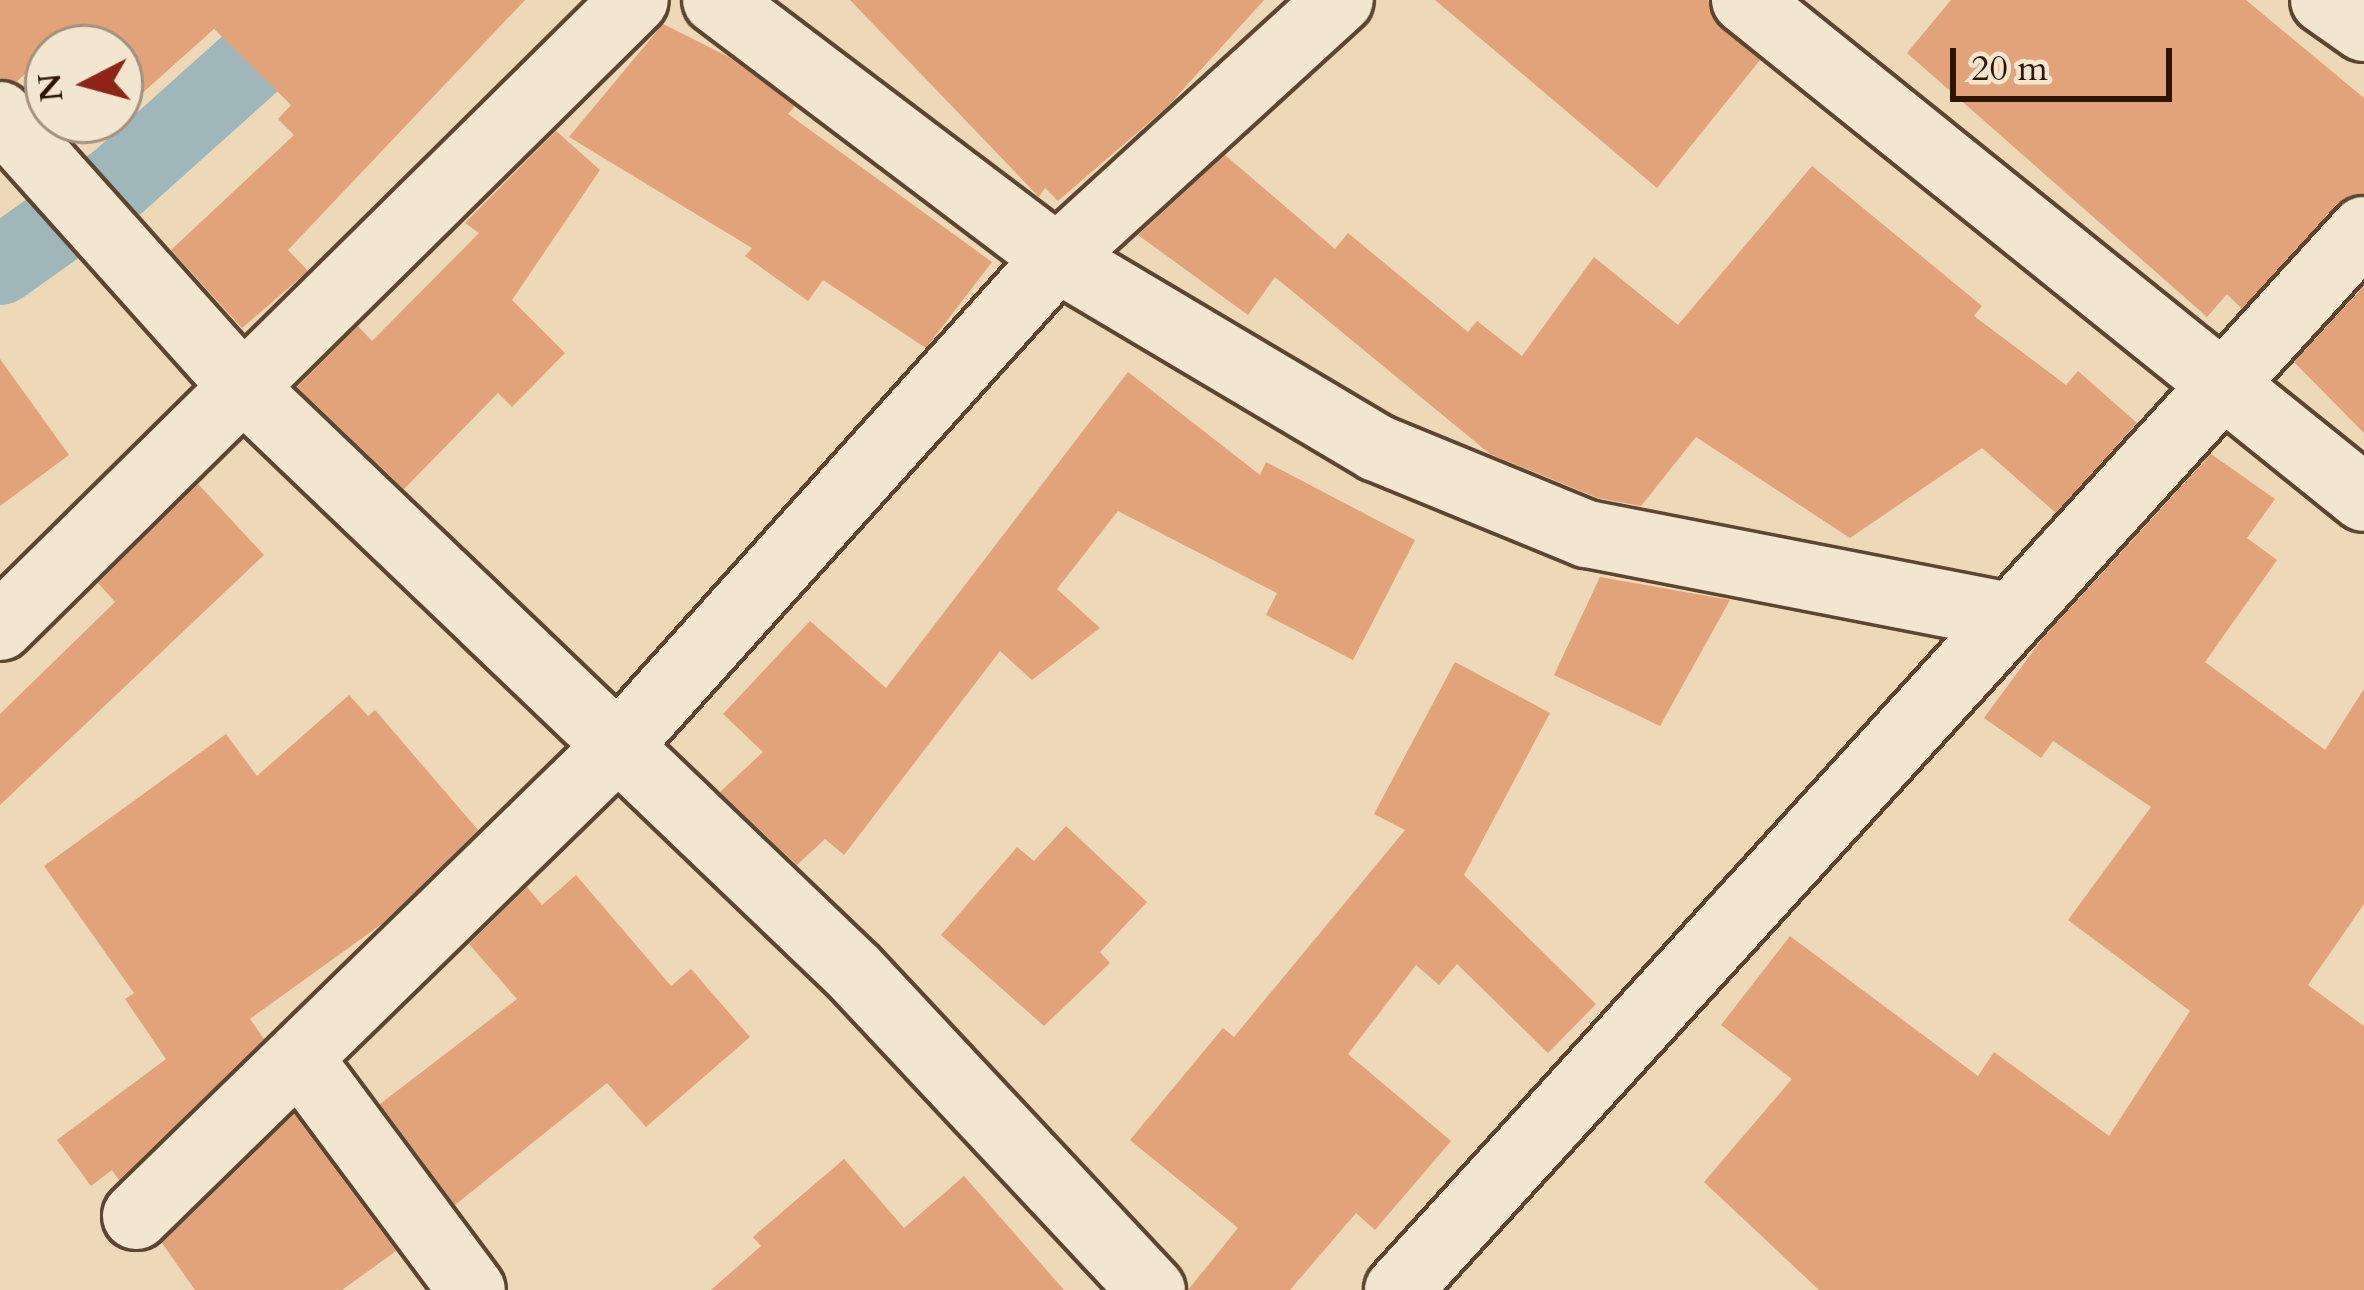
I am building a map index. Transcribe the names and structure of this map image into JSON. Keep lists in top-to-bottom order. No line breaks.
{"scale_bar":"20 m","north":"left"}
